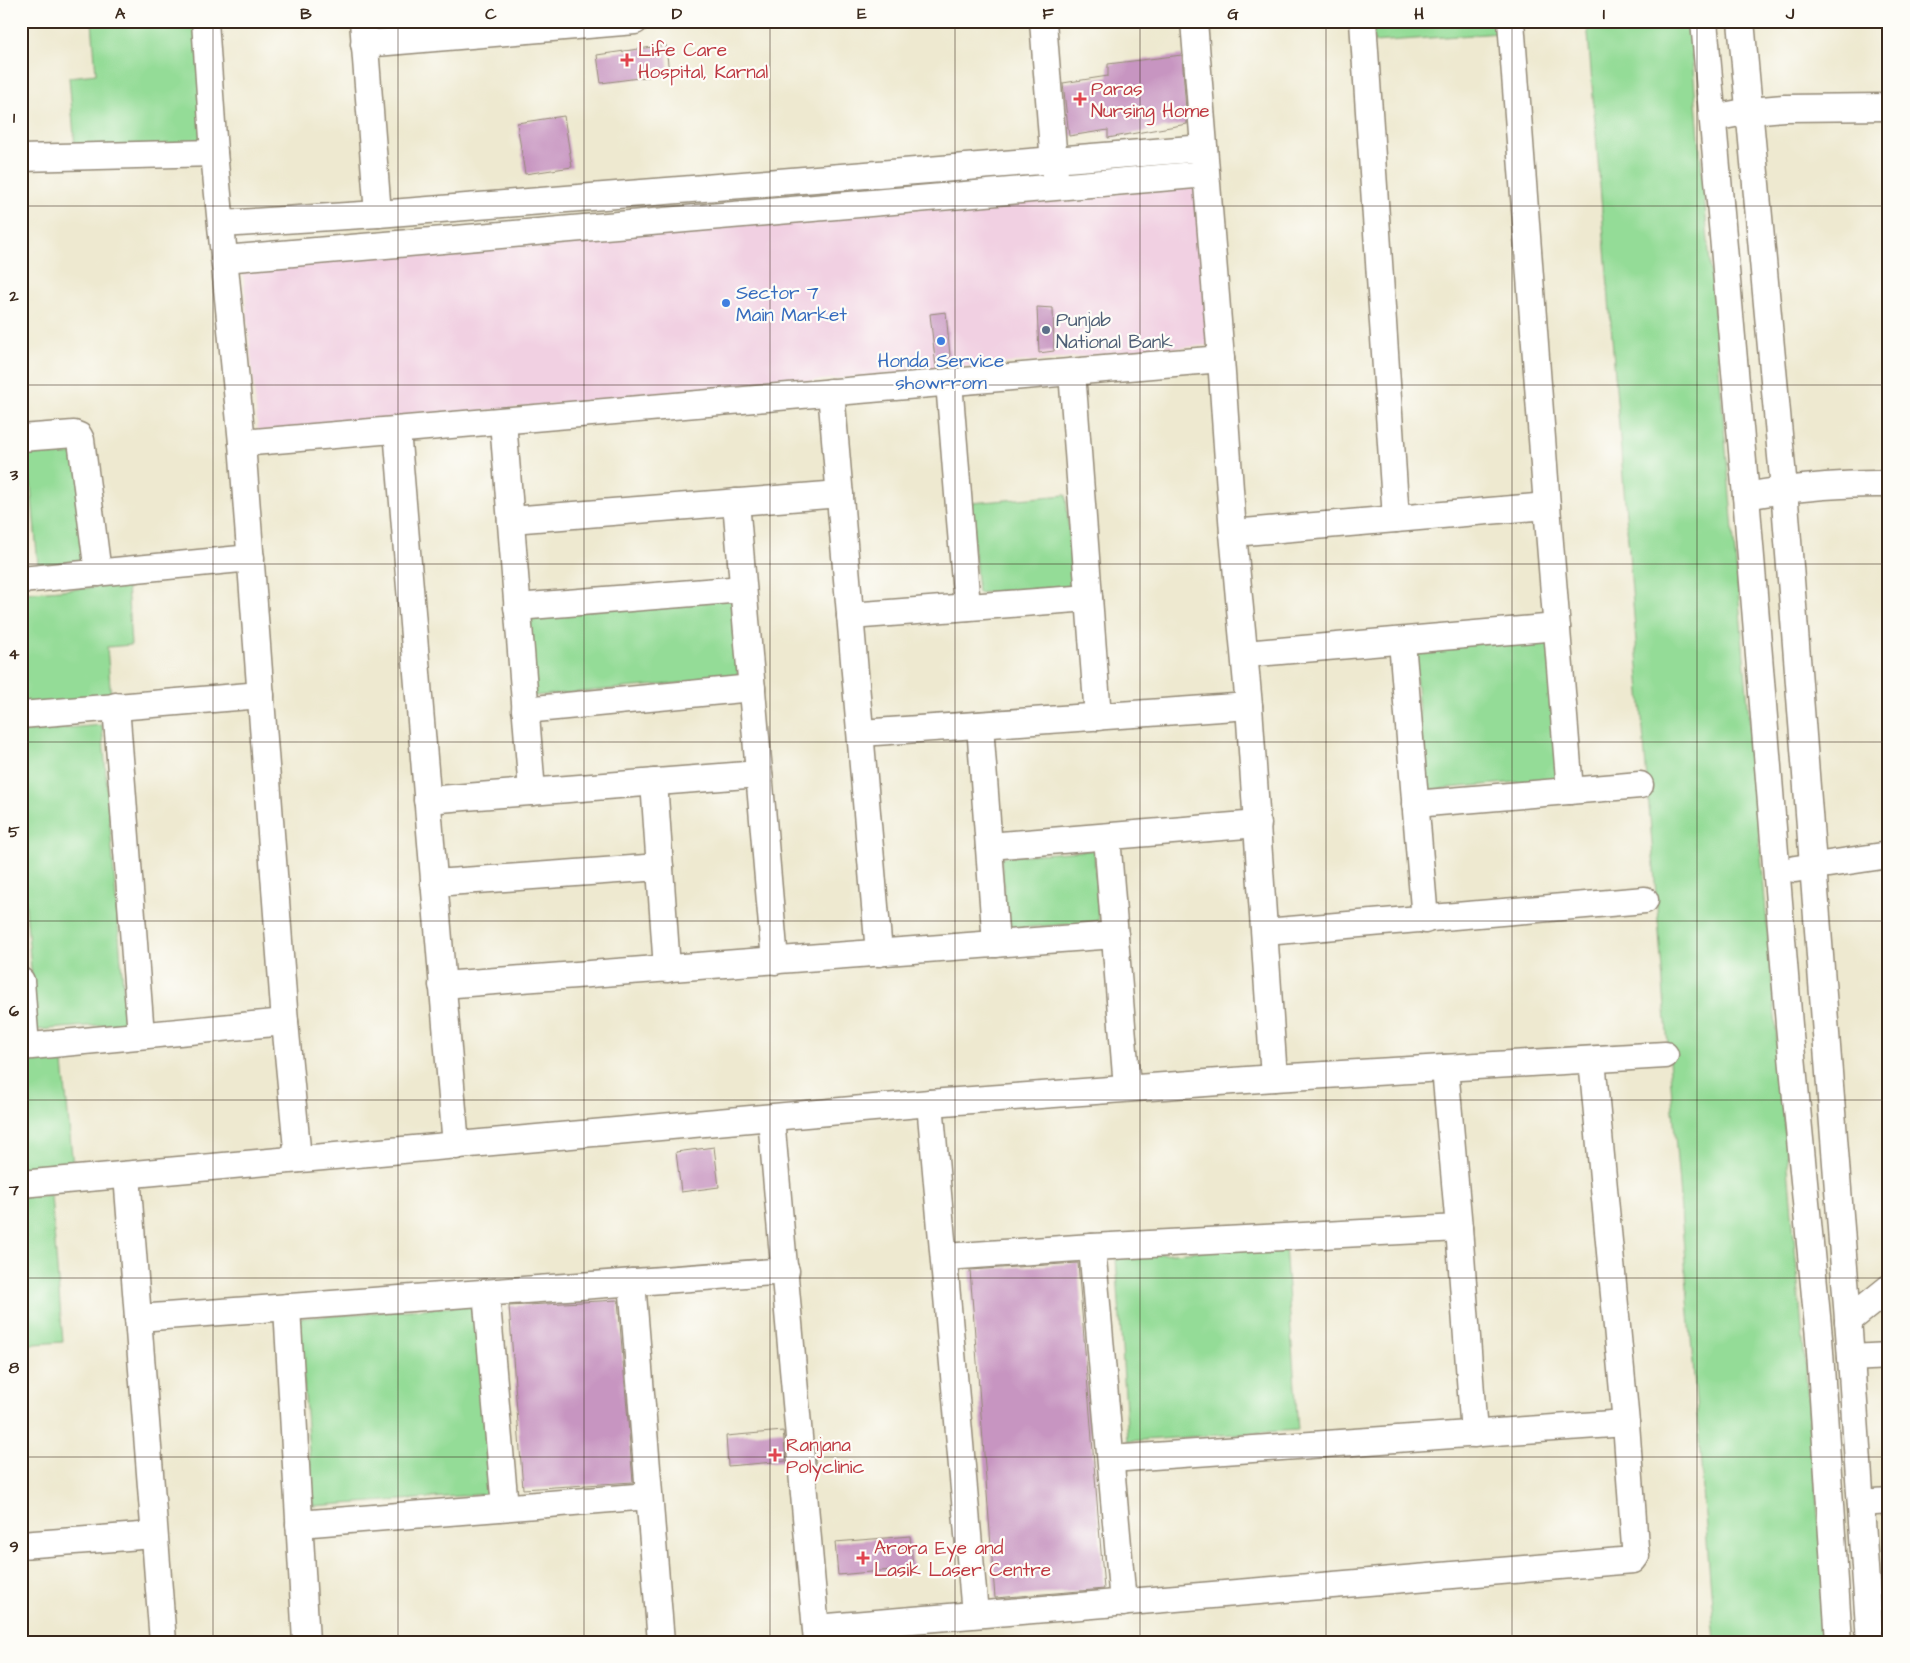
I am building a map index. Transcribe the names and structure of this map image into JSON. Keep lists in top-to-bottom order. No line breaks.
{"places":{"health":["Life Care Hospital, Karnal","Paras Nursing Home","Ranjana Polyclinic","Arora Eye and Lasik Laser Centre"],"other":["Sector 7 Main Market","Punjab National Bank","Honda Service showrrom"]},"grid":{"columns":["A","B","C","D","E","F","G","H","I","J"],"rows":["1","2","3","4","5","6","7","8","9"]}}
